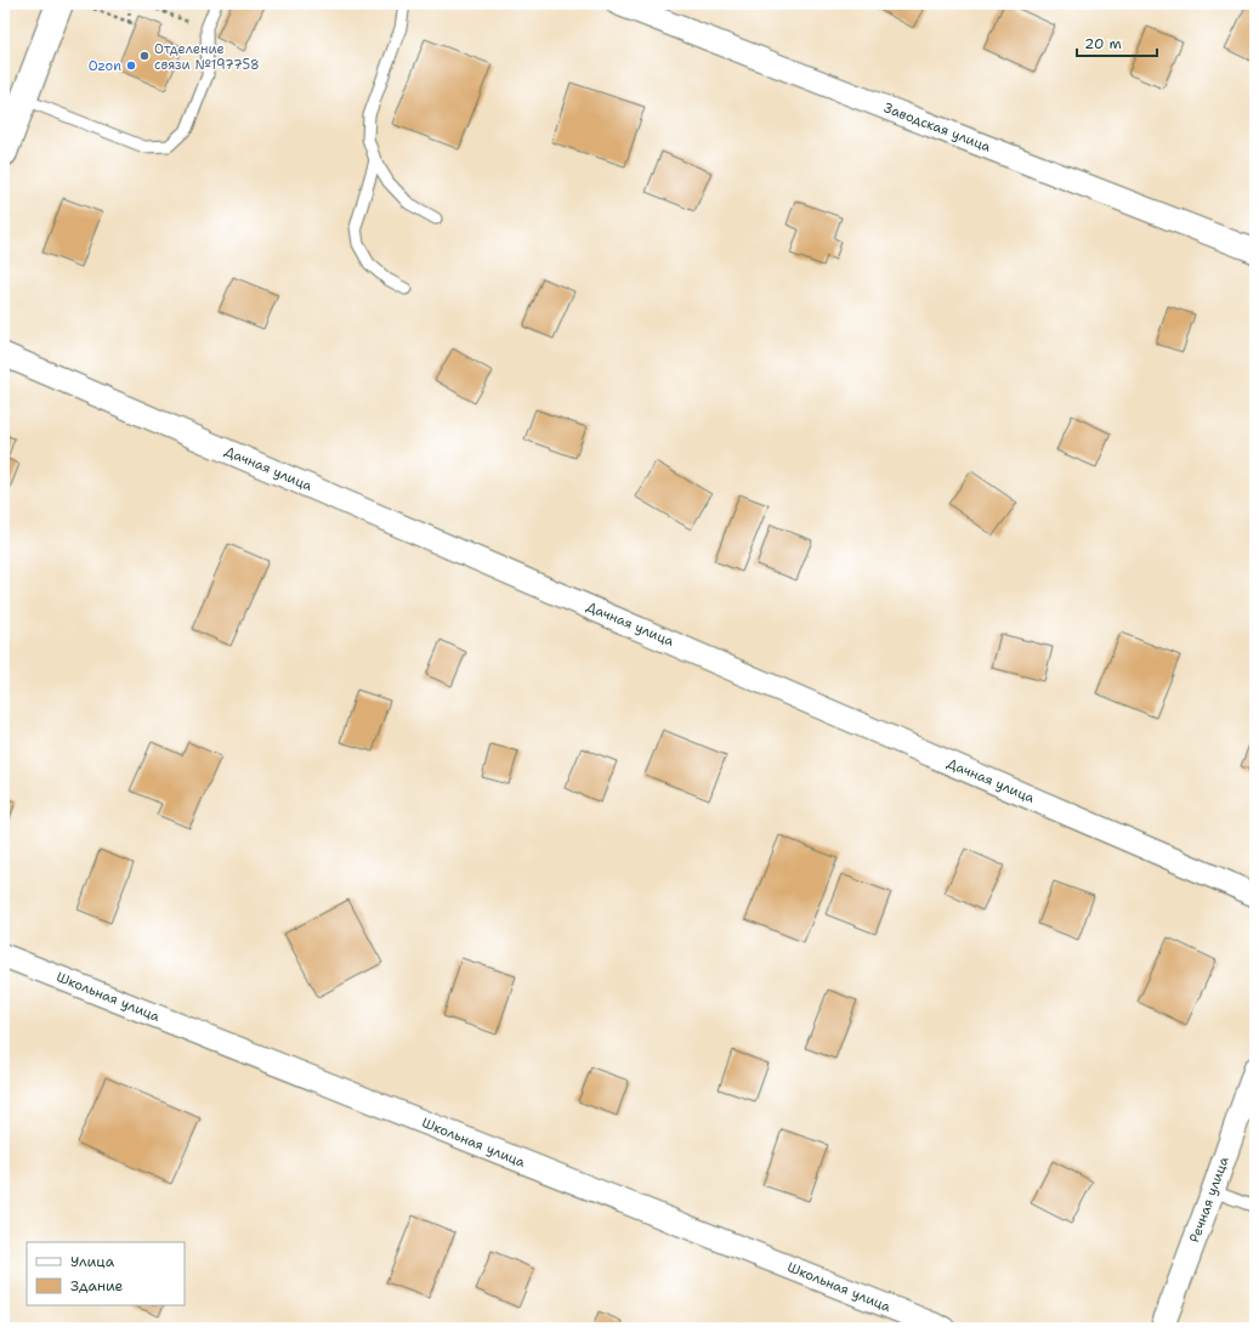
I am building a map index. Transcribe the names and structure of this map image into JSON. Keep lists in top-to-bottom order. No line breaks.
{"streets":{"street":["Заводская улица","Дачная улица","Школьная улица","Речная улица"]},"places":["Отделение связи №197758","Ozon"],"legend":["Улица","Здание"],"scale_bar":"20 m"}
